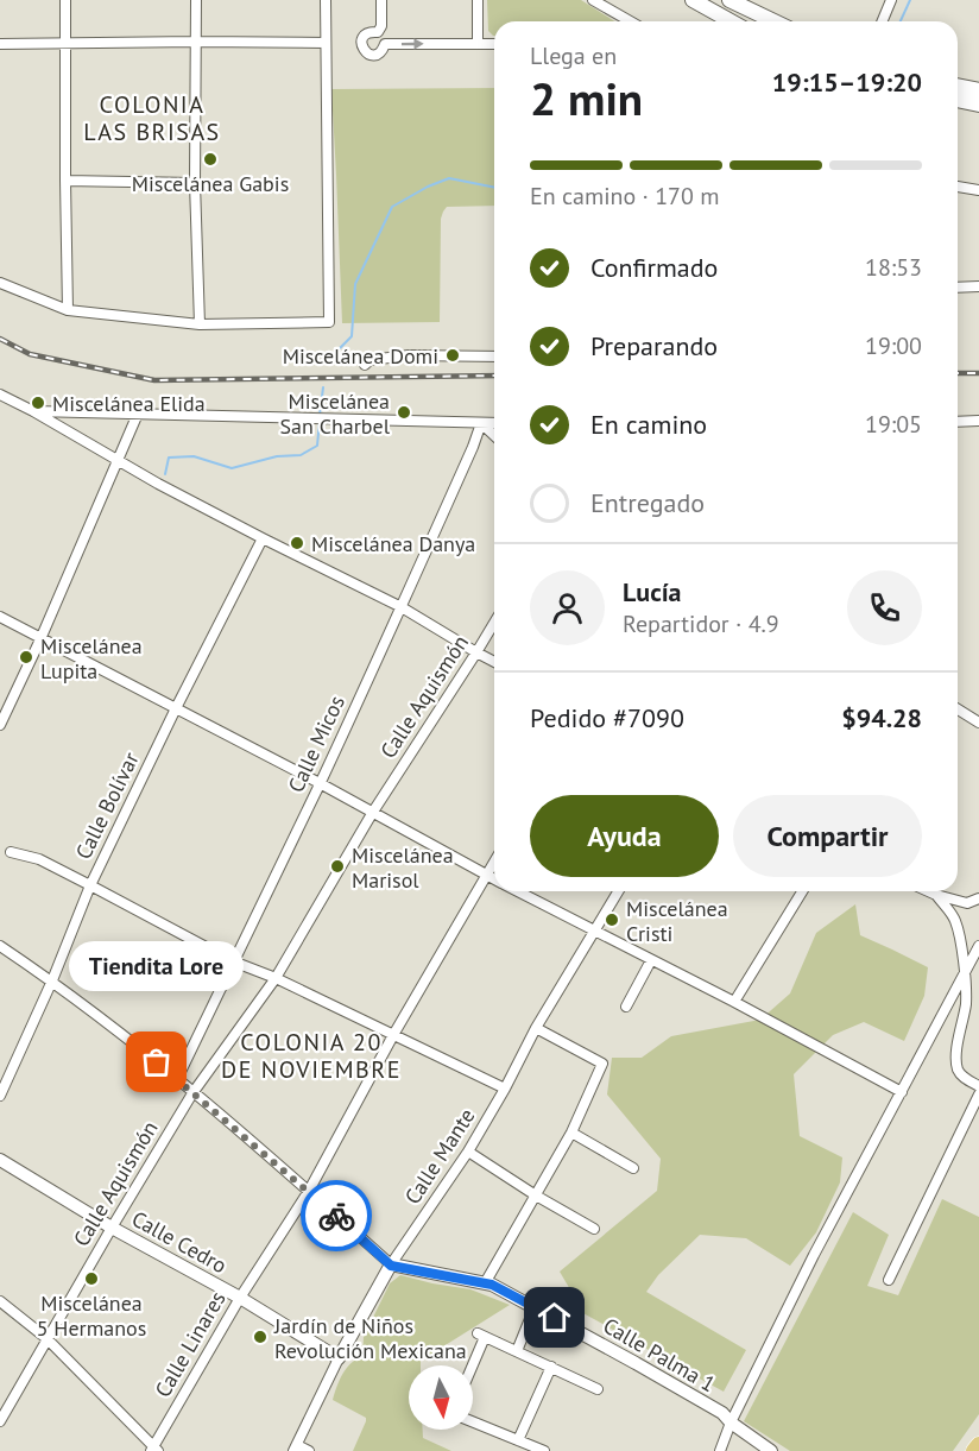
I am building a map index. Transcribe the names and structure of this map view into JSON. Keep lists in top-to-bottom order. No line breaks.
{"streets":{"street":["Calle Aquismón","Calle Micos","Calle Bolívar","Calle Mante","Calle Cedro","Calle Linares","Calle Palma 1"]},"crossings":[["Calle Aquismón","Calle Cedro"],["Calle Mante","Calle Cedro"],["Calle Mante","Calle Palma 1"],["Calle Cedro","Calle Linares"]],"districts":["COLONIA LAS BRISAS","COLONIA 20 DE NOVIEMBRE"],"places":["Miscelánea Gabis","Miscelánea Domi","Miscelánea Elida","Miscelánea San Charbel","Miscelánea Danya","Miscelánea Lupita","Miscelánea Marisol","Miscelánea Cristi","Tiendita Lore","Miscelánea 5 Hermanos","Jardín de Niños Revolución Mexicana"],"north":"bottom","page":{"heading":["2 min","Llega en","19:15–19:20"],"panel":["Lucía","Repartidor · 4.9","Pedido #7090","$94.28"],"bar":"En camino · 170 m","list":[["Confirmado","18:53"],["Preparando","19:00"],["En camino","19:05"],"Entregado"],"buttons":["Ayuda","Compartir"],"bubble":"Tiendita Lore"}}
